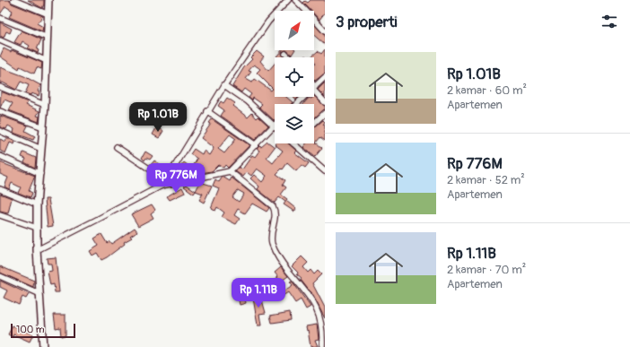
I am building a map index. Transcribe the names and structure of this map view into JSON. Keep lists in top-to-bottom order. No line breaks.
{"scale_bar":"100 m","north":"top right","page":{"heading":"3 properti","list":[{"name":"Rp 1.01B","note":"2 kamar · 60 m² · Apartemen"},{"name":"Rp 776M","note":"2 kamar · 52 m² · Apartemen"},{"name":"Rp 1.11B","note":"2 kamar · 70 m² · Apartemen"}],"price":["Rp 1.01B","Rp 776M","Rp 1.11B"],"scale":"100 m"}}
